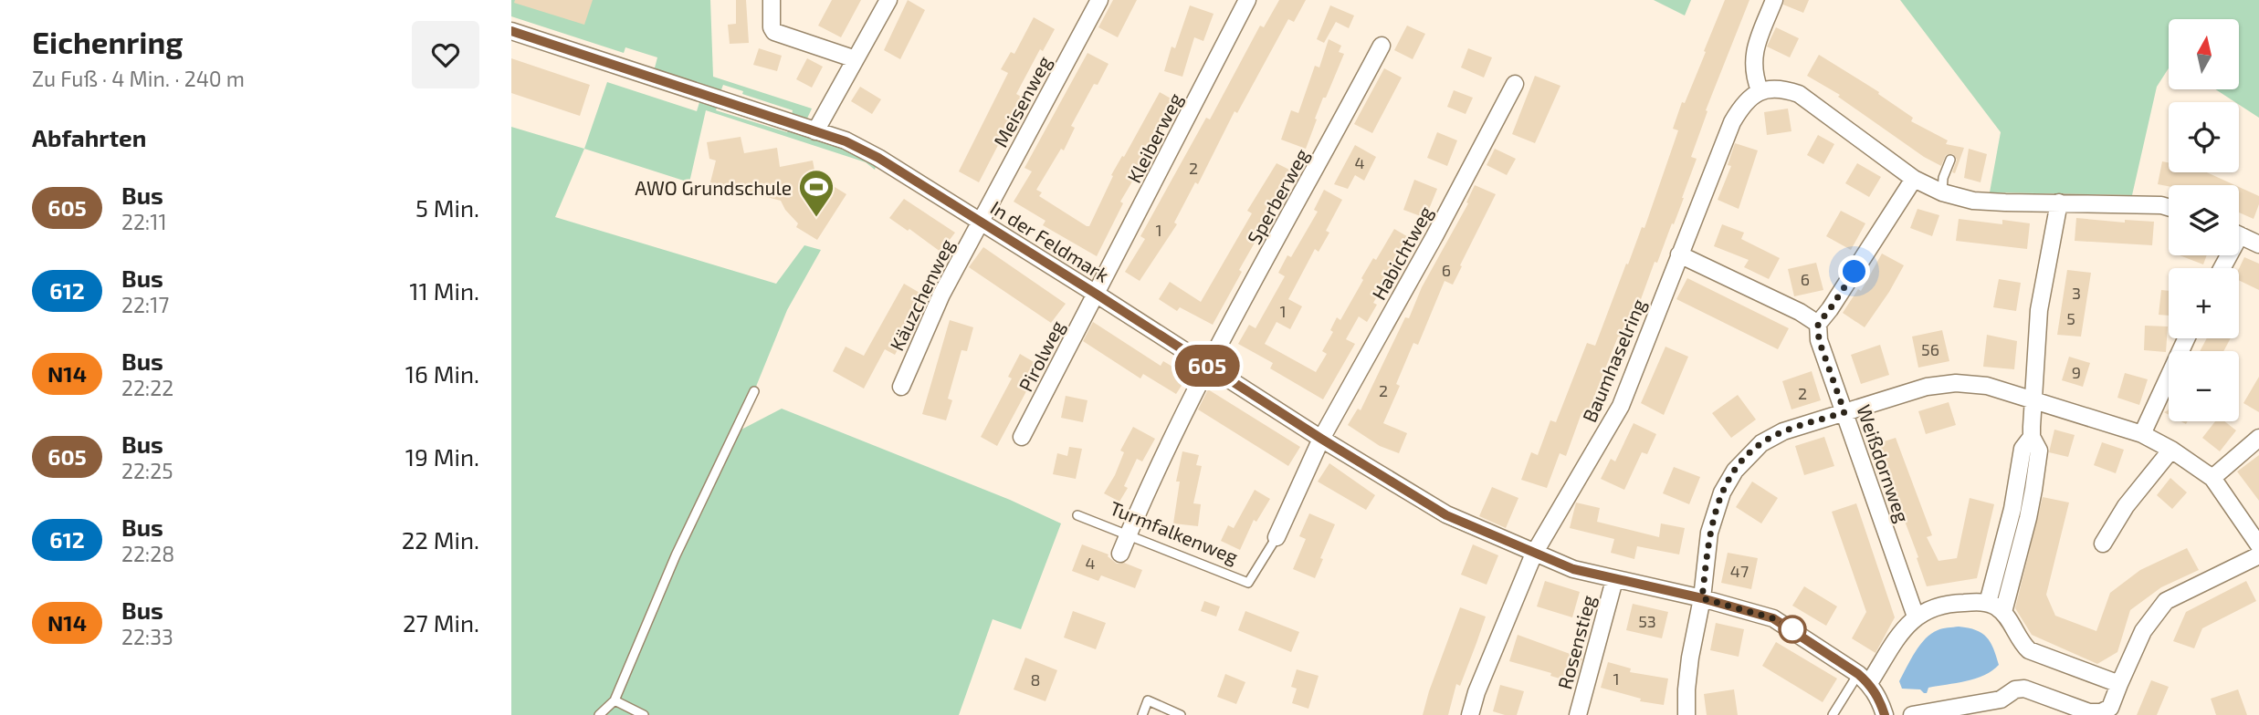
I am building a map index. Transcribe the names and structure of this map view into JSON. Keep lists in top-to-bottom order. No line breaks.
{"streets":{"street":["Meisenweg","Kleiberweg","Sperberweg","In der Feldmark","Habichtweg","Käuzchenweg","Pirolweg","Baumhaselring","Weißdornweg","Turmfalkenweg","Rosenstieg"]},"crossings":[["Meisenweg","In der Feldmark"],["Meisenweg","Käuzchenweg"],["Kleiberweg","In der Feldmark"],["Kleiberweg","Pirolweg"],["Sperberweg","In der Feldmark"],["Sperberweg","Turmfalkenweg"],["In der Feldmark","Habichtweg"],["In der Feldmark","Käuzchenweg"],["In der Feldmark","Pirolweg"],["In der Feldmark","Baumhaselring"],["In der Feldmark","Turmfalkenweg"],["In der Feldmark","Rosenstieg"],["Habichtweg","Turmfalkenweg"]],"places":{"sports":["AWO Grundschule"]},"lines":["bus line 605"],"house_numbers":["4","2","1","6","6","3","1","5","56","9","2","2","4","47","53","1","8"],"north":"top","page":{"heading":[["Eichenring","Zu Fuß · 4 Min. · 240 m"],"Abfahrten"],"on_map":"605","map_buttons":["+","−"],"list":[{"mark":"605","name":"Bus","note":"22:11","value":"5 Min."},{"mark":"612","name":"Bus","note":"22:17","value":"11 Min."},{"mark":"N14","name":"Bus","note":"22:22","value":"16 Min."},{"mark":"605","name":"Bus","note":"22:25","value":"19 Min."},{"mark":"612","name":"Bus","note":"22:28","value":"22 Min."},{"mark":"N14","name":"Bus","note":"22:33","value":"27 Min."}]}}
